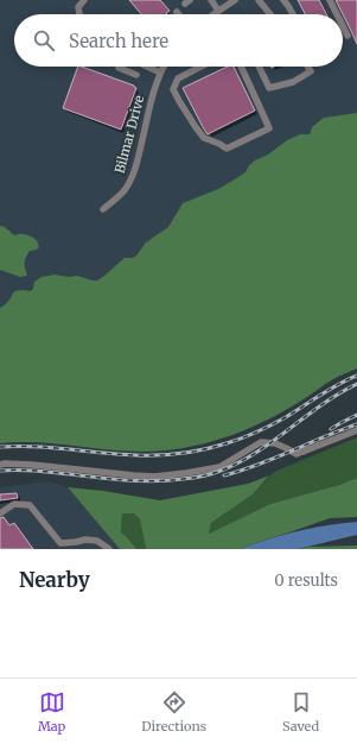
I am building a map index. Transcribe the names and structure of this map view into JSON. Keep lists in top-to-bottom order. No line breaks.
{"streets":{"street":["Bilmar Drive"]},"page":{"search":"Search here","heading":["Nearby","0 results"],"nav":["Map","Directions","Saved"]}}
